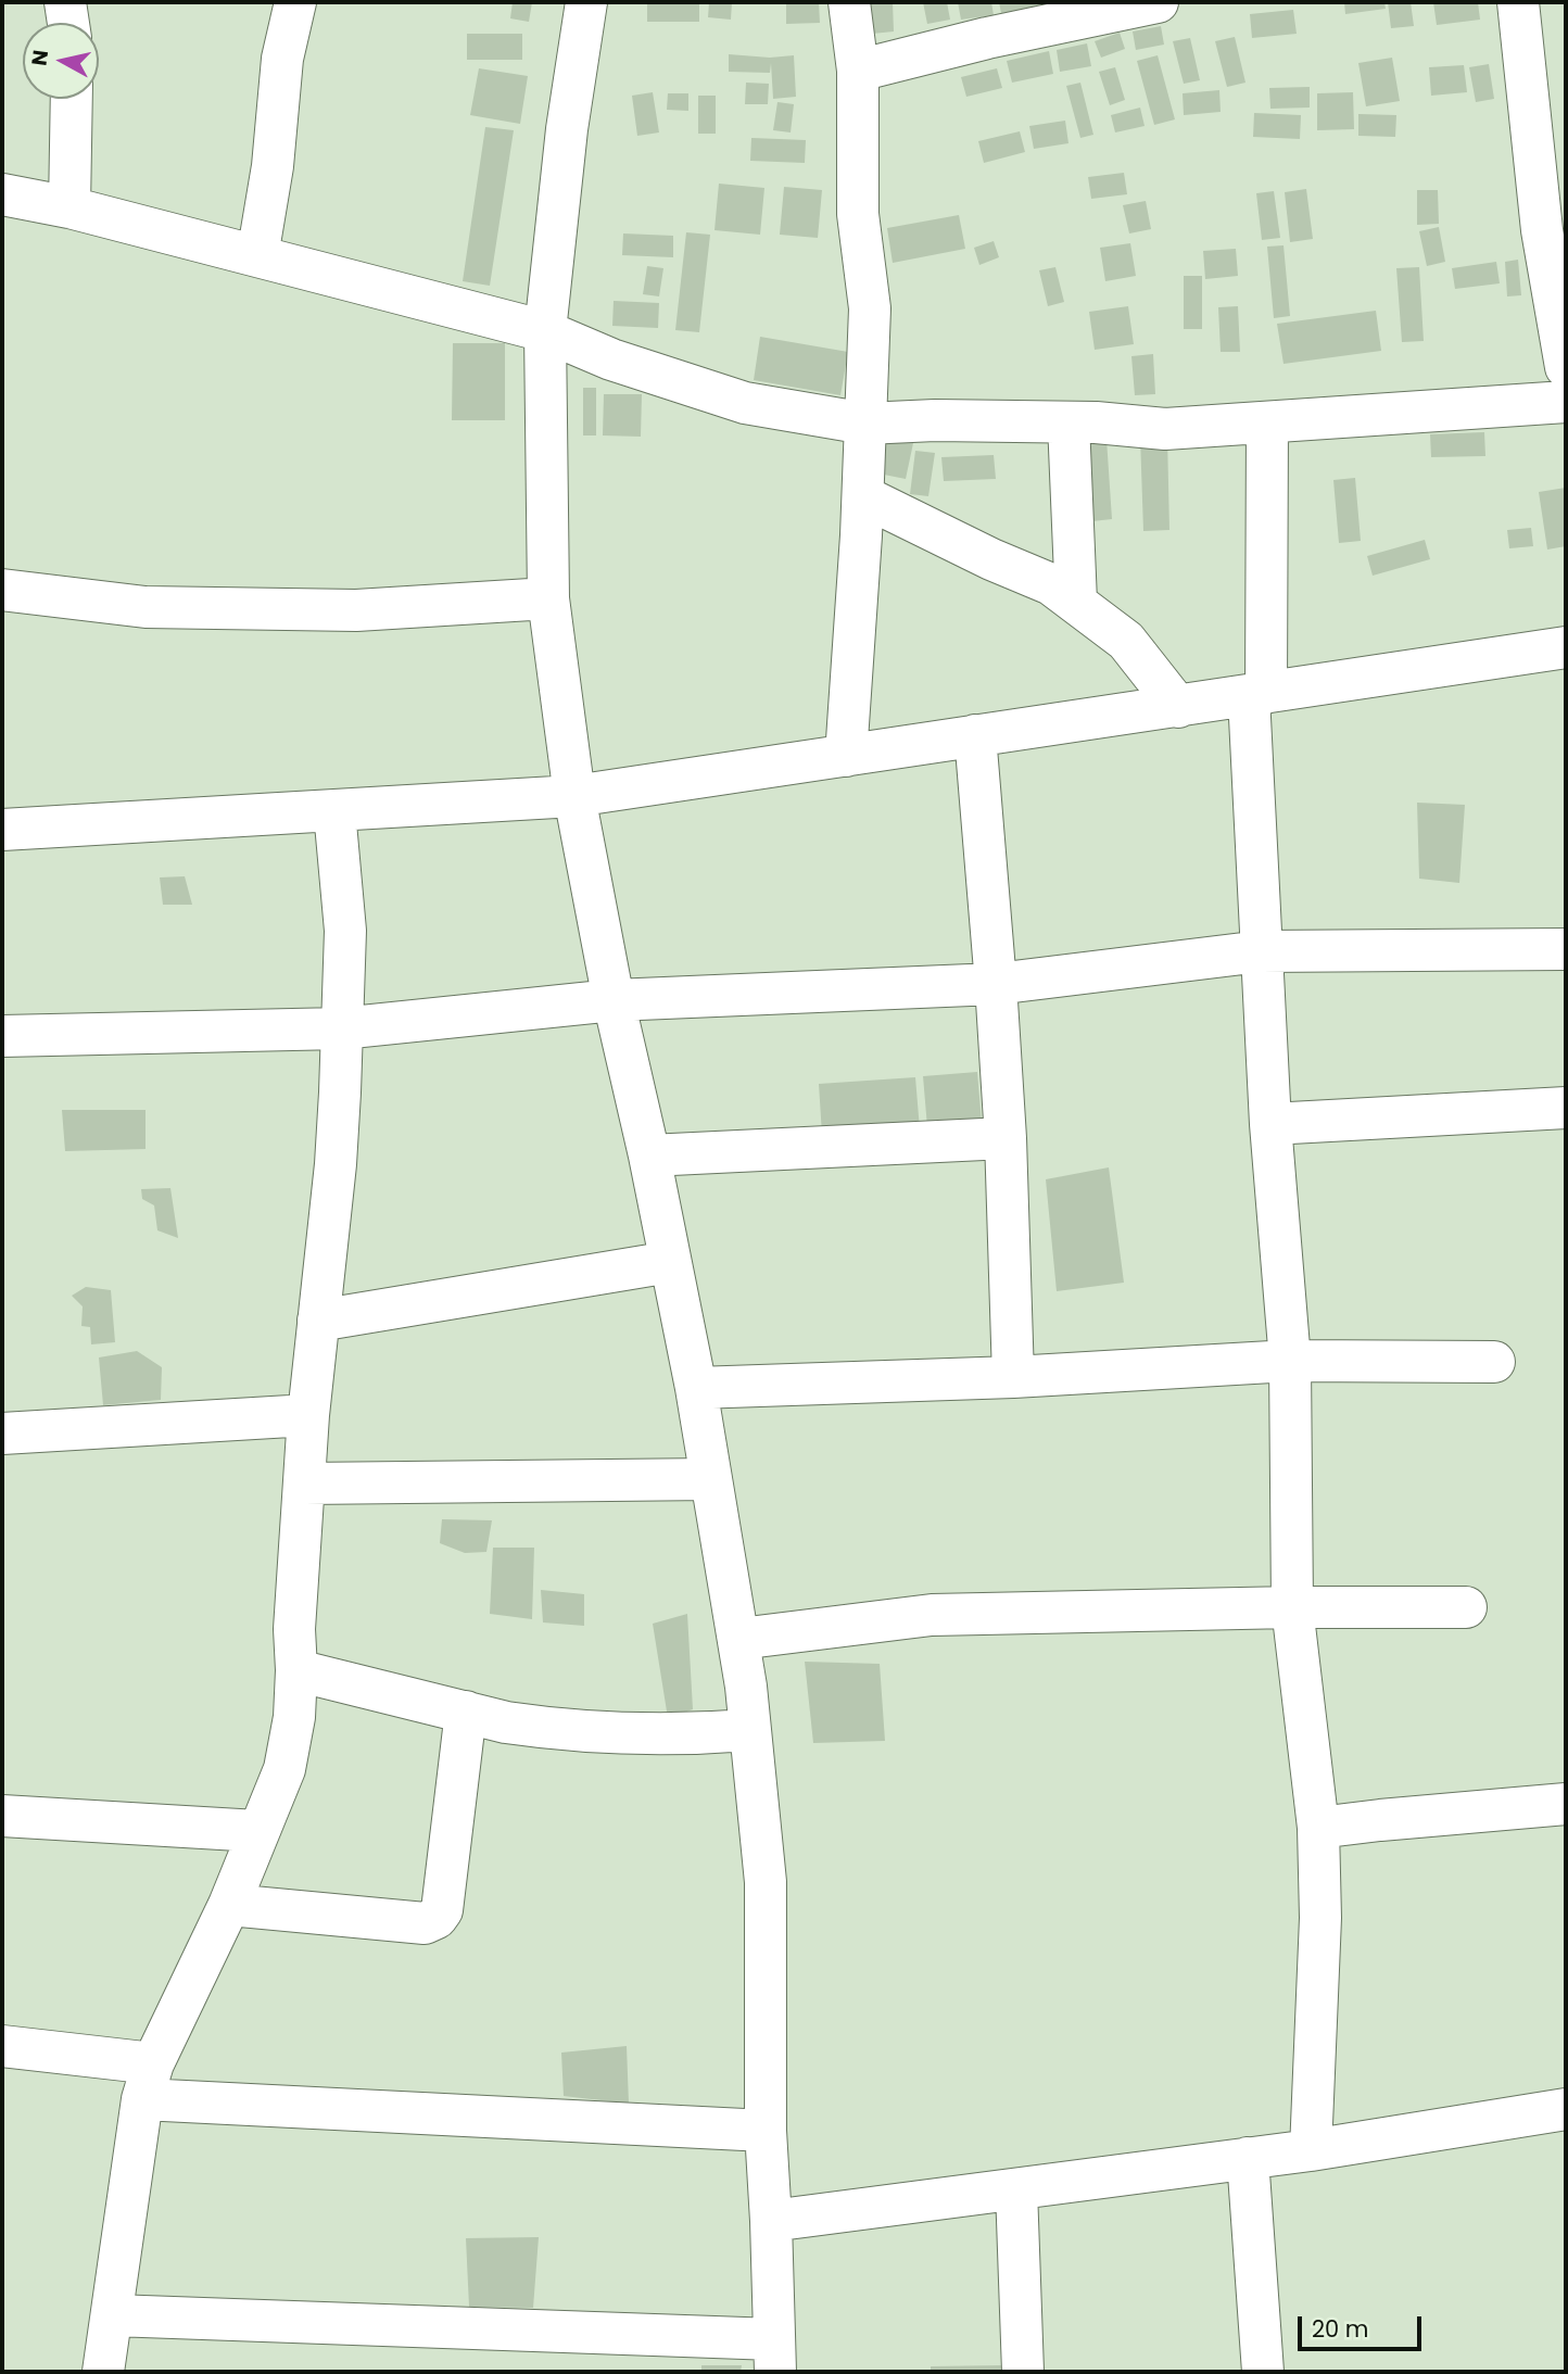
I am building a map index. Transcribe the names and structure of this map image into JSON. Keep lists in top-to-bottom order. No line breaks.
{"scale_bar":"20 m","north":"left"}
